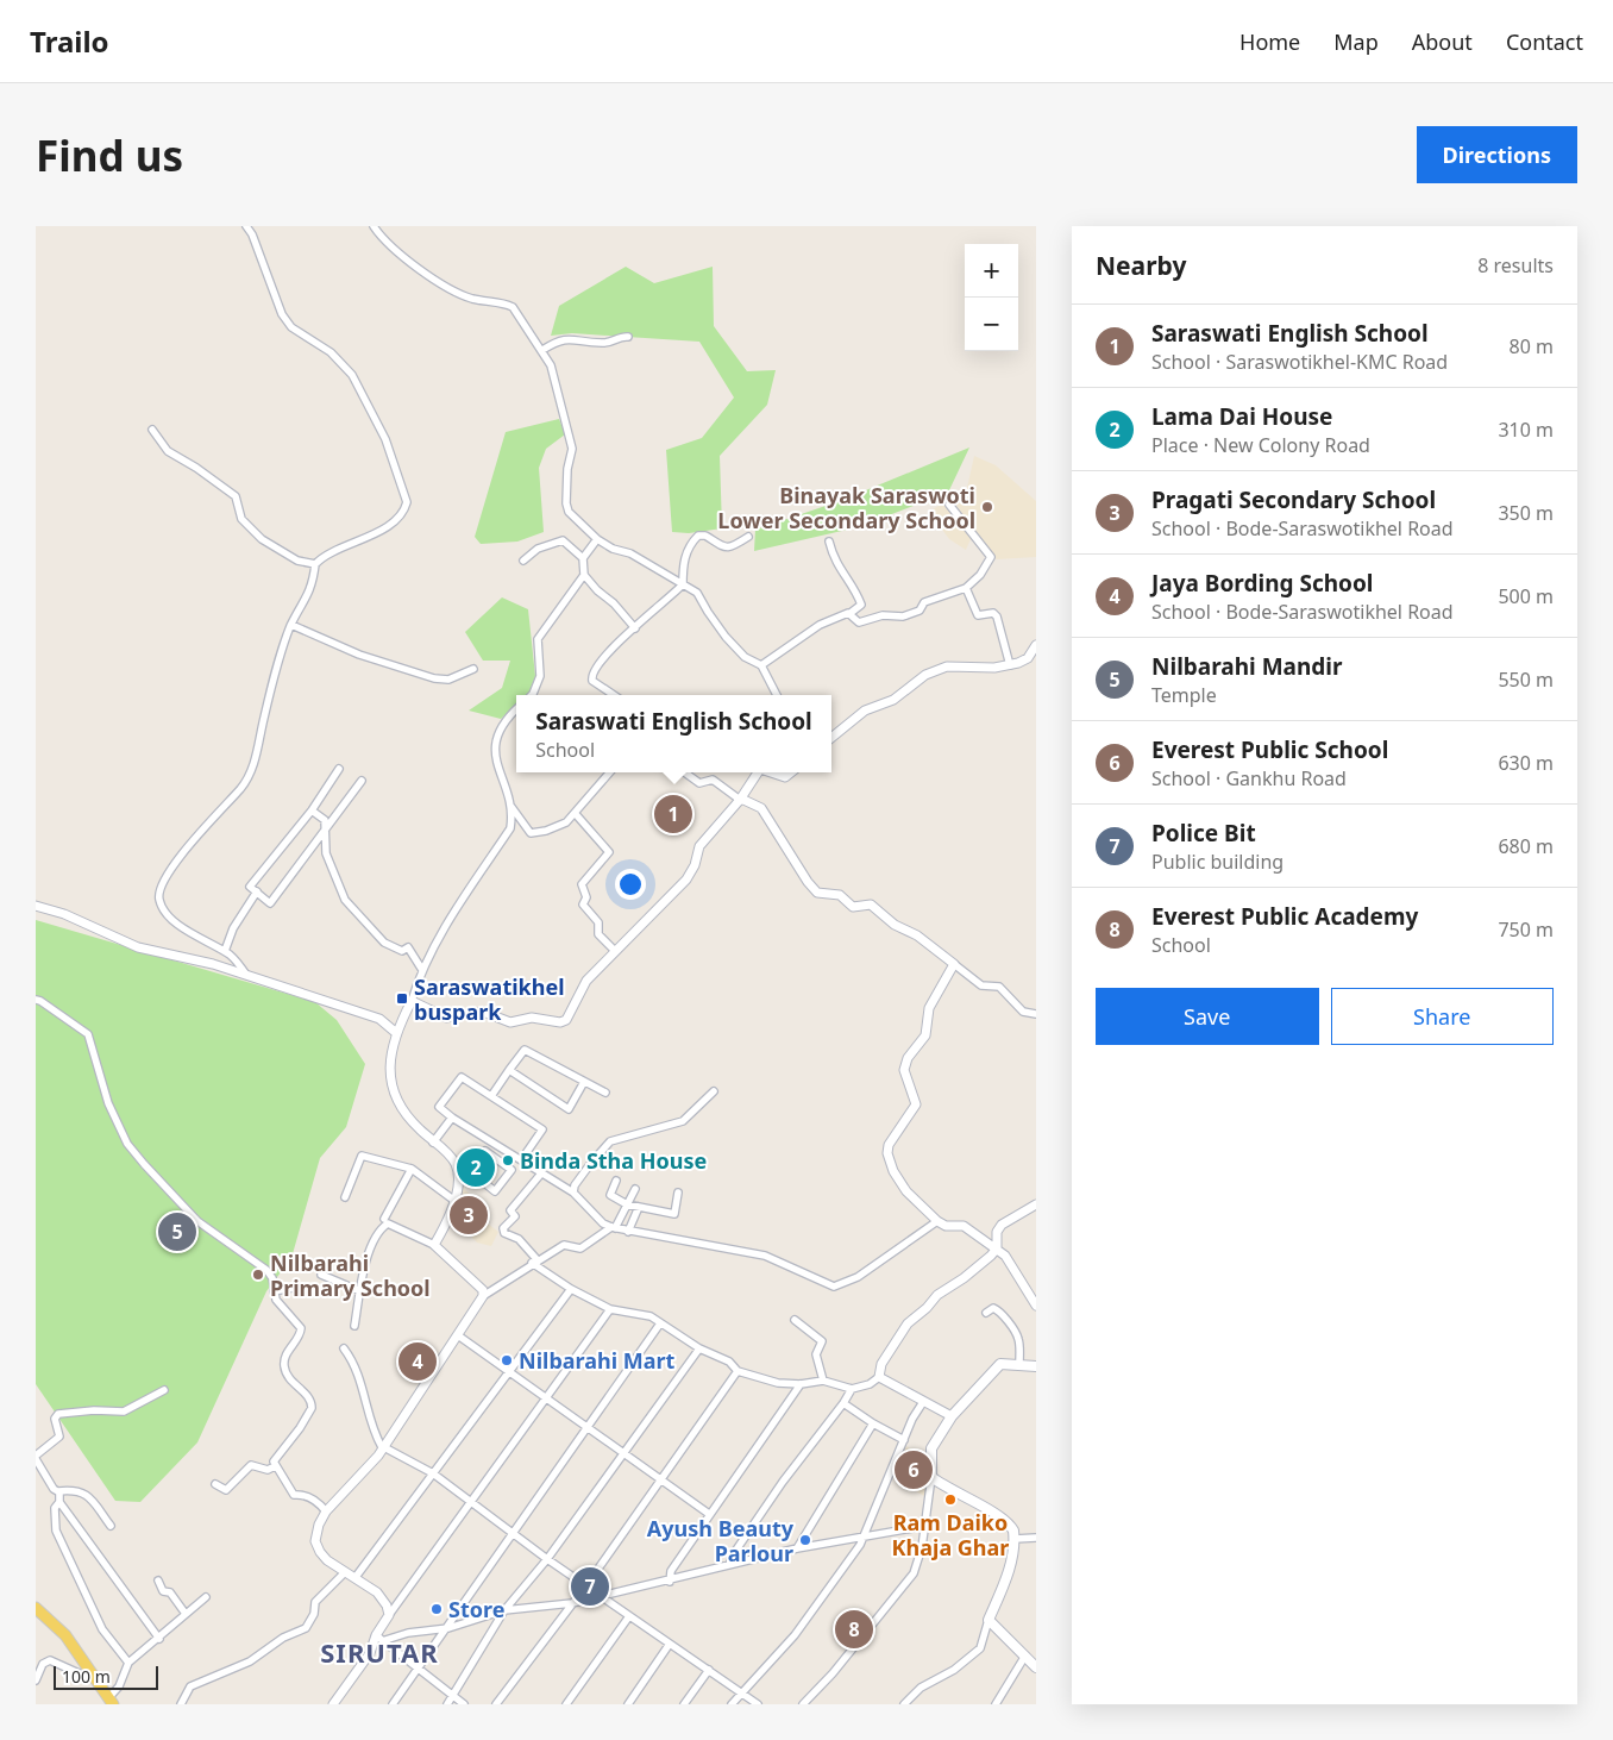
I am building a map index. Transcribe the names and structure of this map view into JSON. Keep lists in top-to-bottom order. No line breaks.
{"districts":["SIRUTAR"],"places":{"other":["Binayak Saraswoti Lower Secondary School","Binda Stha House","Nilbarahi Primary School","Nilbarahi Mart","Ram Daiko Khaja Ghar","Ayush Beauty Parlour","Store"],"transit":["Saraswatikhel buspark"]},"scale_bar":"100 m","page":{"header":"Trailo","nav":["Home","Map","About","Contact"],"buttons":["Directions",["Save","Share"]],"title":"Find us","heading":["Nearby","8 results"],"map_buttons":["+","−"],"list":[{"mark":"1","name":"Saraswati English School","note":"School · Saraswotikhel-KMC Road","value":"80 m"},{"mark":"2","name":"Lama Dai House","note":"Place · New Colony Road","value":"310 m"},{"mark":"3","name":"Pragati Secondary School","note":"School · Bode-Saraswotikhel Road","value":"350 m"},{"mark":"4","name":"Jaya Bording School","note":"School · Bode-Saraswotikhel Road","value":"500 m"},{"mark":"5","name":"Nilbarahi Mandir","note":"Temple","value":"550 m"},{"mark":"6","name":"Everest Public School","note":"School · Gankhu Road","value":"630 m"},{"mark":"7","name":"Police Bit","note":"Public building","value":"680 m"},{"mark":"8","name":"Everest Public Academy","note":"School","value":"750 m"}],"popup":["Saraswati English School","School"],"pins":["1","2","3","5","4","6","7","8"],"scale":"100 m"}}
